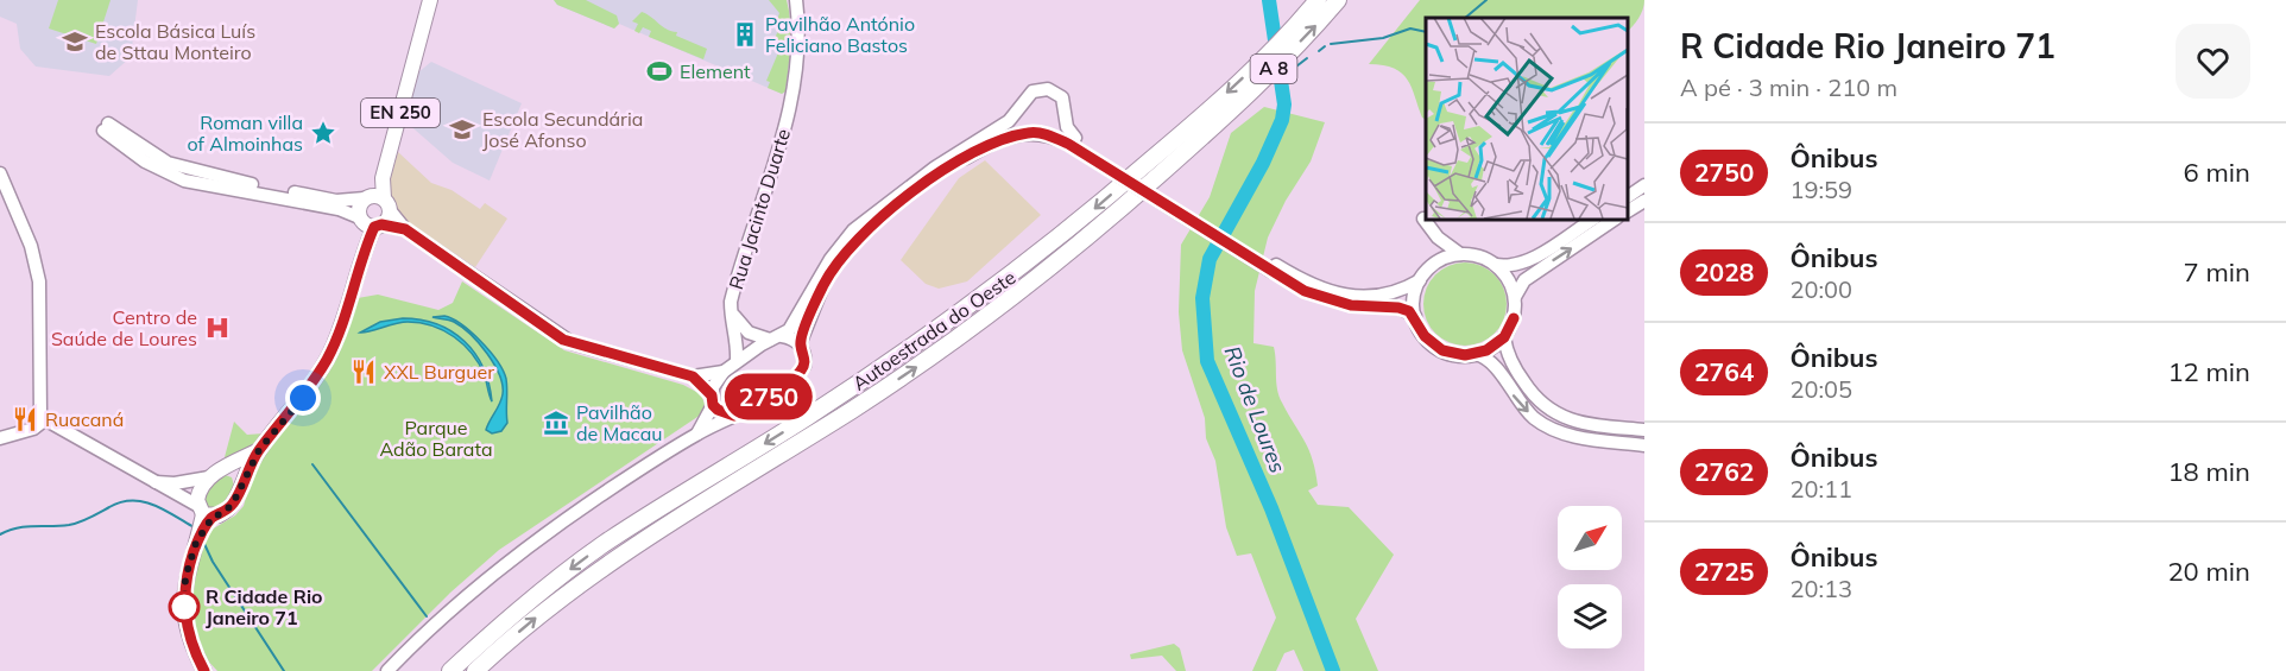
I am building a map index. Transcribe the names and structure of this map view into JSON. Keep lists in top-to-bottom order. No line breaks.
{"streets":{"highway":["A 8","Autoestrada do Oeste"],"main road":["EN 250","Rua Jacinto Duarte"]},"water":["Rio de Loures"],"parks":["Parque Adão Barata"],"places":{"building":["Pavilhão António Feliciano Bastos"],"school or university":["Escola Básica Luís de Sttau Monteiro","Escola Secundária José Afonso"],"sports":["Element"],"place":["Roman villa of Almoinhas"],"hospital":["Centro de Saúde de Loures"],"restaurant":["XXL Burguer","Ruacaná"],"museum":["Pavilhão de Macau"],"other":["R Cidade Rio Janeiro 71"]},"lines":["bus line 2750"],"north":"top right","page":{"on_map":"2750","heading":["R Cidade Rio Janeiro 71","A pé · 3 min · 210 m"],"list":[{"mark":"2750","name":"Ônibus","note":"19:59","value":"6 min"},{"mark":"2028","name":"Ônibus","note":"20:00","value":"7 min"},{"mark":"2764","name":"Ônibus","note":"20:05","value":"12 min"},{"mark":"2762","name":"Ônibus","note":"20:11","value":"18 min"},{"mark":"2725","name":"Ônibus","note":"20:13","value":"20 min"}]}}
